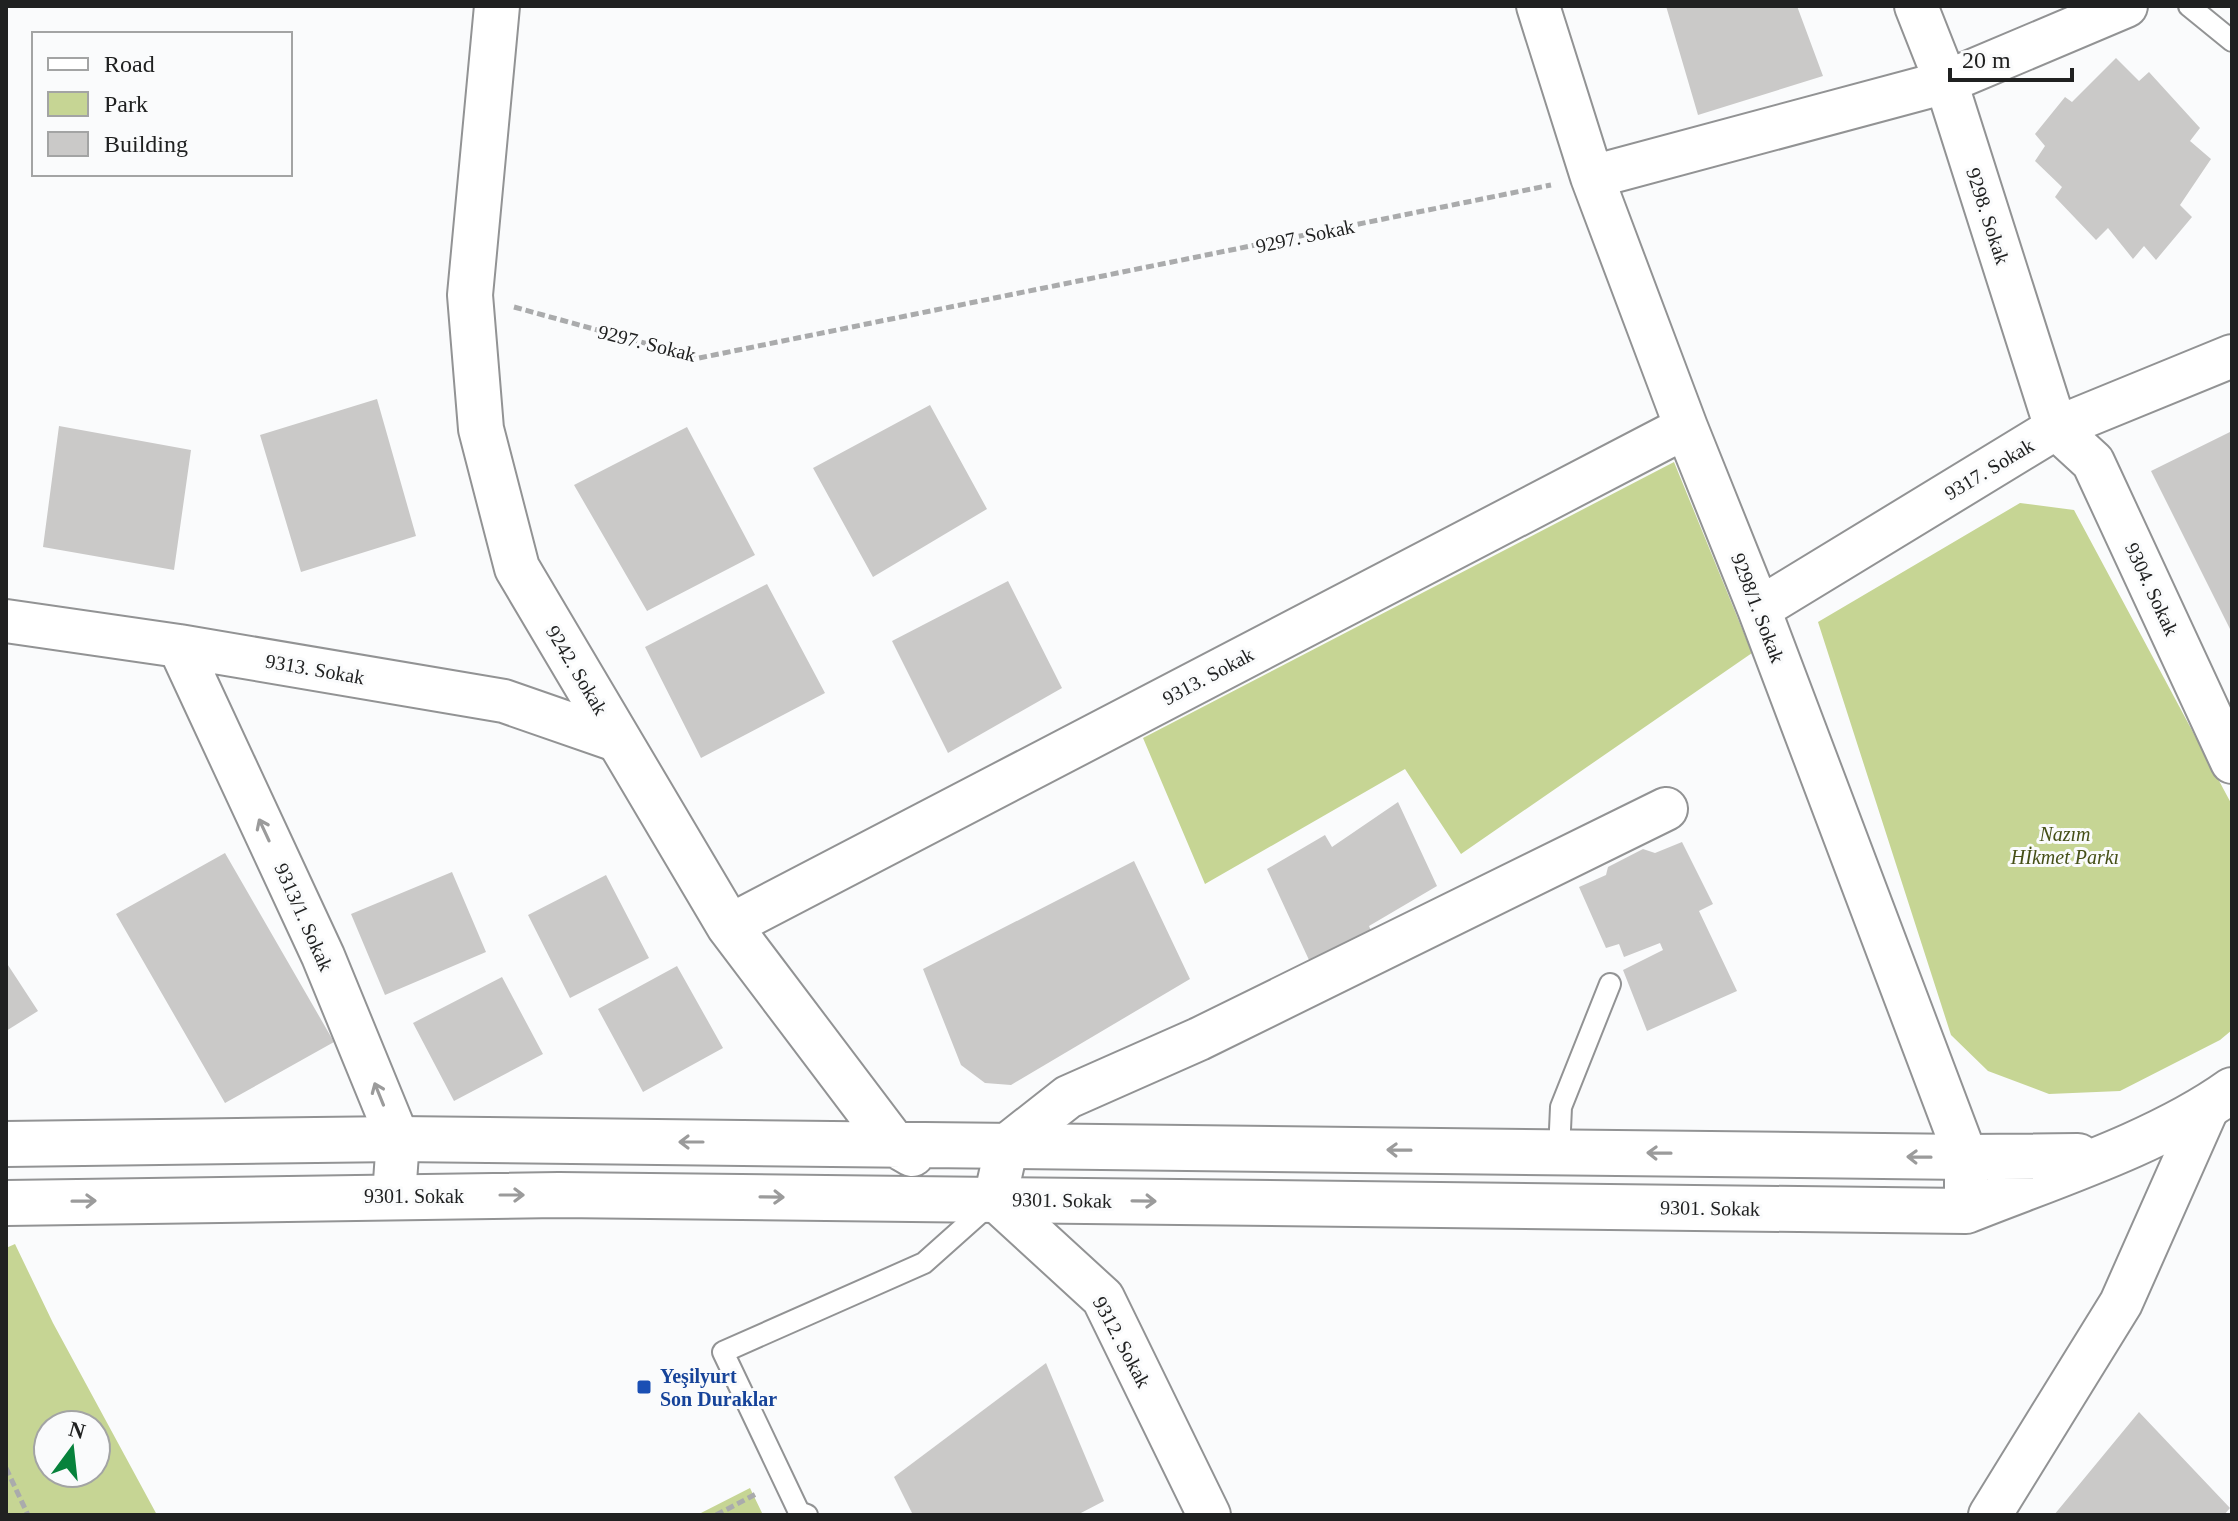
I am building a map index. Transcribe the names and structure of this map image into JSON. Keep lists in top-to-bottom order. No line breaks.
{"streets":{"main road":["9242. Sokak","9301. Sokak"],"street":["9298. Sokak","9317. Sokak","9304. Sokak","9298/1. Sokak","9313. Sokak","9313/1. Sokak","9312. Sokak"],"path":["9297. Sokak"]},"crossings":[["9298. Sokak","9317. Sokak"],["9298. Sokak","9304. Sokak"],["9297. Sokak","9298/1. Sokak"],["9297. Sokak","9242. Sokak"],["9317. Sokak","9304. Sokak"],["9317. Sokak","9298/1. Sokak"],["9298/1. Sokak","9313. Sokak"],["9298/1. Sokak","9301. Sokak"],["9313. Sokak","9242. Sokak"],["9313. Sokak","9313/1. Sokak"],["9242. Sokak","9301. Sokak"],["9242. Sokak","9312. Sokak"],["9313/1. Sokak","9301. Sokak"],["9301. Sokak","9312. Sokak"]],"one_way":["9313/1. Sokak"],"parks":["Nazım Hİkmet Parkı"],"places":{"transit":["Yeşilyurt Son Duraklar"]},"legend":["Road","Park","Building"],"scale_bar":"20 m","north":"top"}
